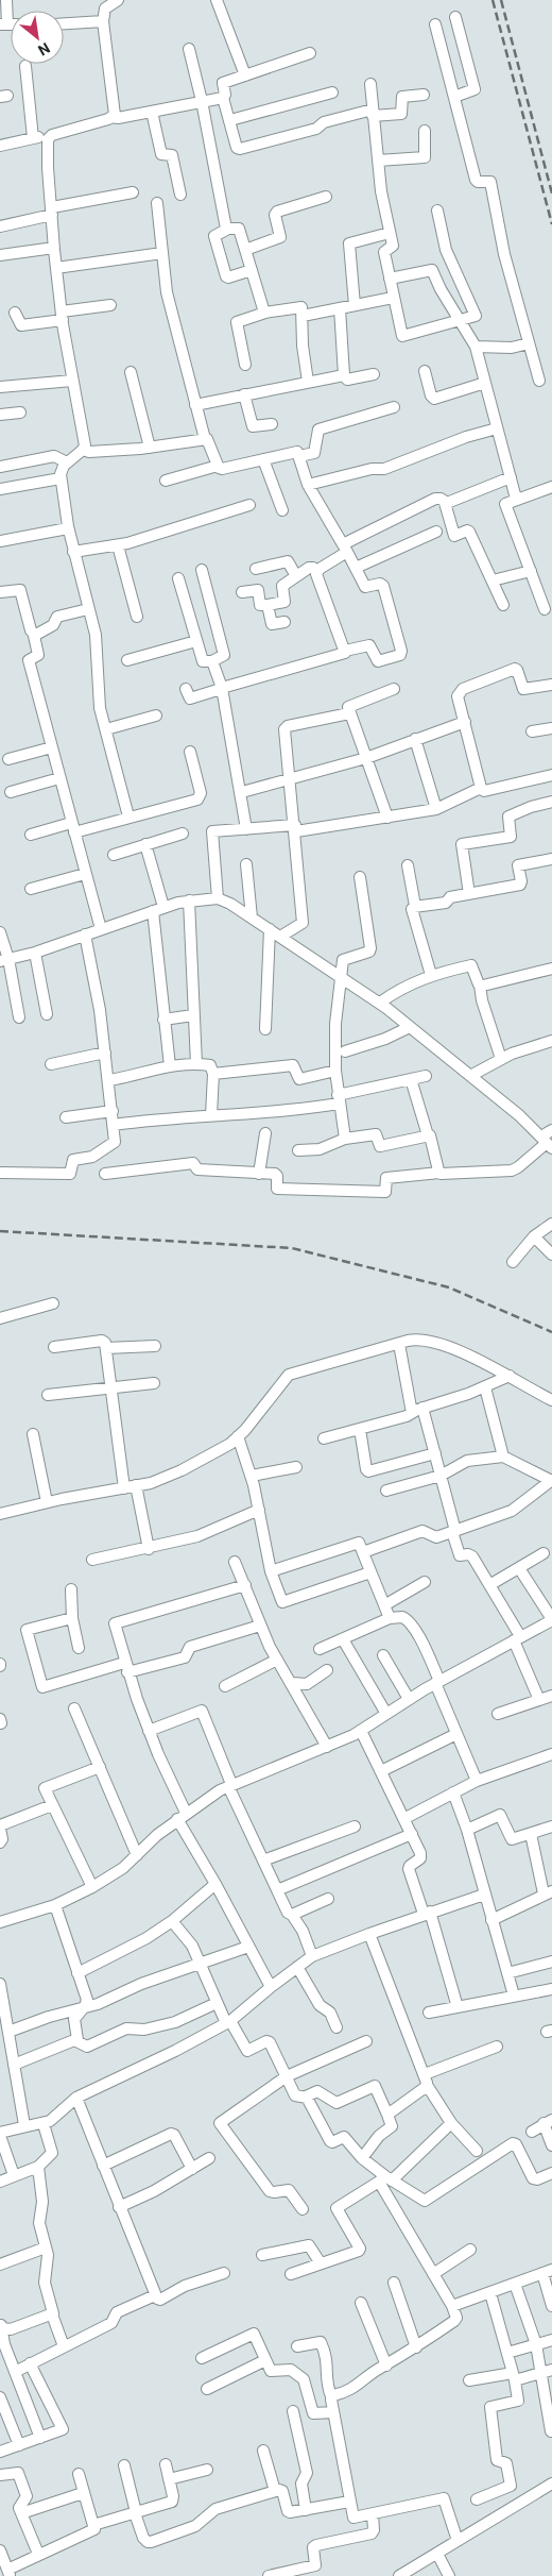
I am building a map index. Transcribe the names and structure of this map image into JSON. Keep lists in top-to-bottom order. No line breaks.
{"north":"bottom right"}
